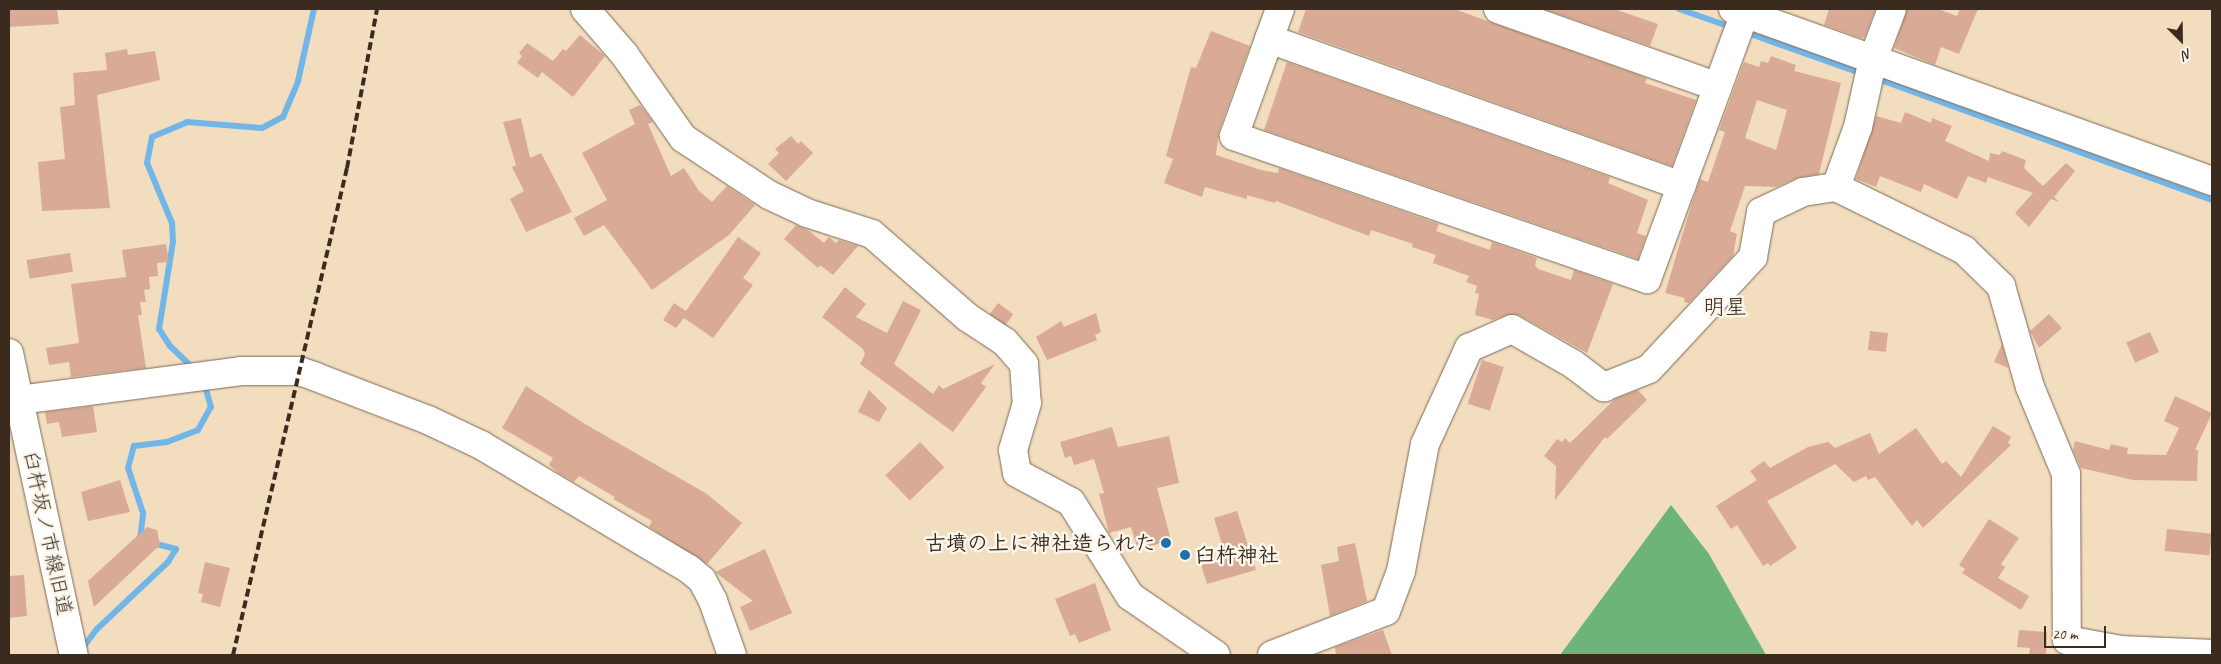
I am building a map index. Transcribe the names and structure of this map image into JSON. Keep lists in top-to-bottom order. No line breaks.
{"streets":{"street":["臼杵坂ノ市線旧道"]},"districts":["明星"],"places":["古墳の上に神社造られた","臼杵神社"],"scale_bar":"20 m","north":"bottom right"}
